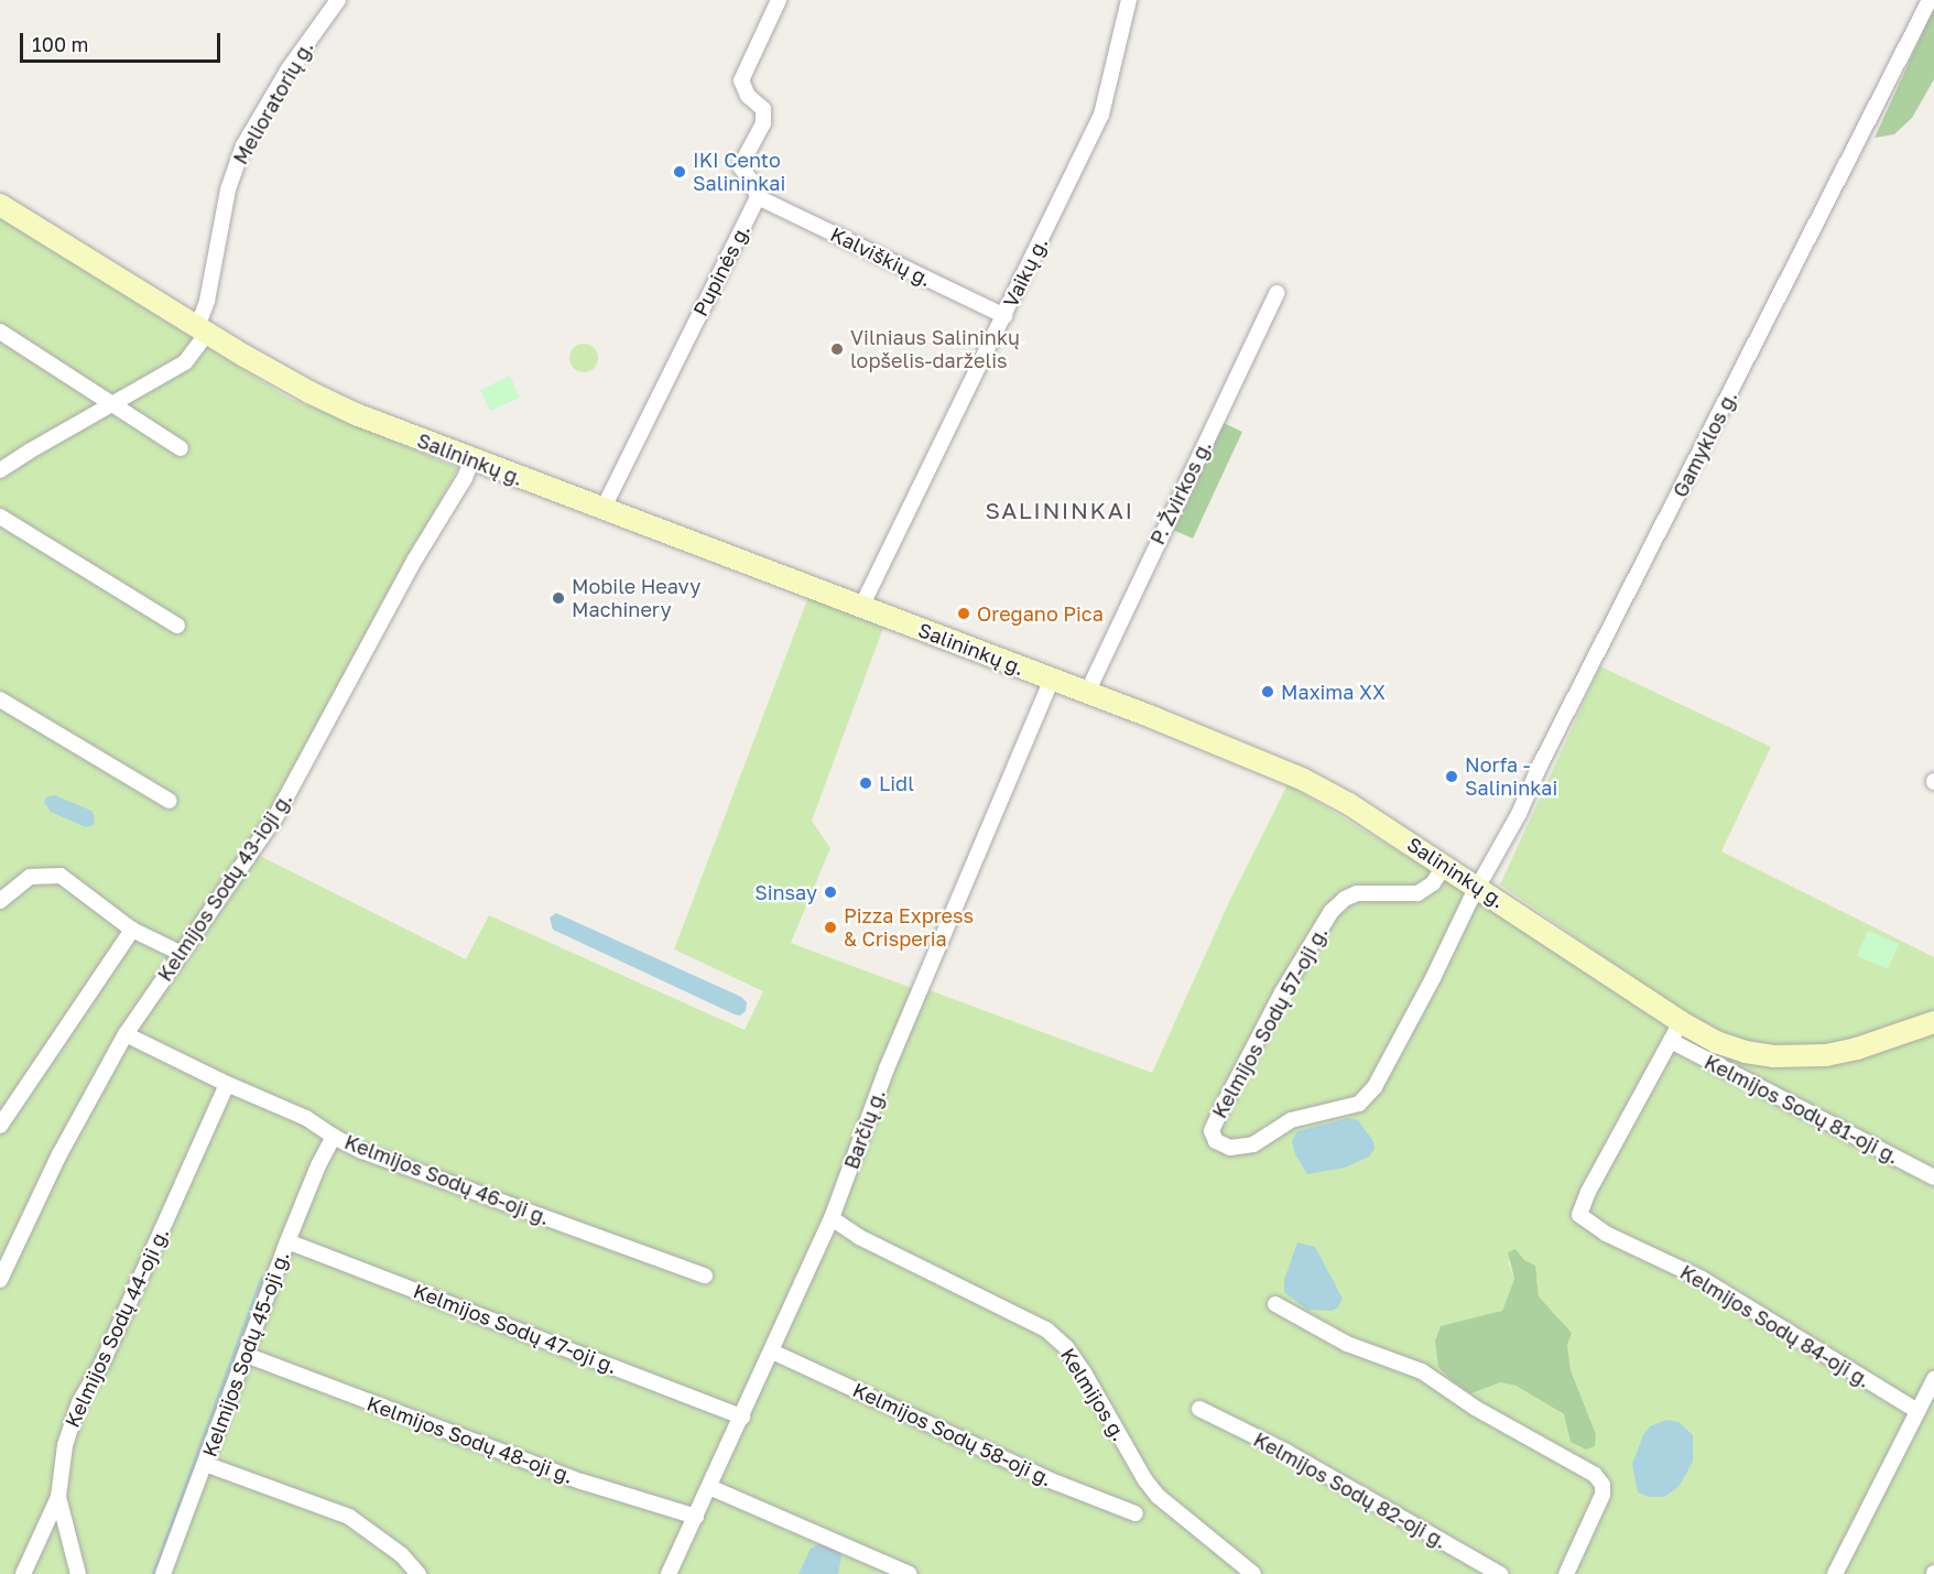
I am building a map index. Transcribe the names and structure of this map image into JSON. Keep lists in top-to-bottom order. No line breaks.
{"streets":{"main road":["Salininkų g."],"street":["Melioratorių g.","Kalviškių g.","Pupinės g.","Vaikų g.","Gamyklos g.","P. Žvirkos g.","Kelmijos Sodų 43-ioji g.","Kelmijos Sodų 57-oji g.","Kelmijos Sodų 81-oji g.","Barčių g.","Kelmijos Sodų 46-oji g.","Kelmijos Sodų 84-oji g.","Kelmijos Sodų 44-oji g.","Kelmijos Sodų 47-oji g.","Kelmijos Sodų 45-oji g.","Kelmijos g.","Kelmijos Sodų 58-oji g.","Kelmijos Sodų 48-oji g.","Kelmijos Sodų 82-oji g."]},"crossings":[["Melioratorių g.","Salininkų g."],["Kalviškių g.","Pupinės g."],["Kalviškių g.","Vaikų g."],["Pupinės g.","Salininkų g."],["Vaikų g.","Salininkų g."],["Gamyklos g.","Salininkų g."],["Gamyklos g.","Kelmijos Sodų 57-oji g."],["Salininkų g.","P. Žvirkos g."],["Salininkų g.","Kelmijos Sodų 43-ioji g."],["Salininkų g.","Kelmijos Sodų 57-oji g."],["Salininkų g.","Kelmijos Sodų 81-oji g."],["Salininkų g.","Barčių g."],["Salininkų g.","Kelmijos Sodų 84-oji g."],["Kelmijos Sodų 43-ioji g.","Kelmijos Sodų 46-oji g."],["Kelmijos Sodų 81-oji g.","Kelmijos Sodų 84-oji g."],["Barčių g.","Kelmijos Sodų 47-oji g."],["Barčių g.","Kelmijos g."],["Barčių g.","Kelmijos Sodų 58-oji g."],["Barčių g.","Kelmijos Sodų 48-oji g."],["Kelmijos Sodų 46-oji g.","Kelmijos Sodų 44-oji g."],["Kelmijos Sodų 46-oji g.","Kelmijos Sodų 45-oji g."],["Kelmijos Sodų 47-oji g.","Kelmijos Sodų 45-oji g."],["Kelmijos Sodų 45-oji g.","Kelmijos Sodų 48-oji g."]],"districts":["SALININKAI"],"places":["IKI Cento Salininkai","Vilniaus Salininkų lopšelis-darželis","Mobile Heavy Machinery","Oregano Pica","Maxima XX","Norfa - Salininkai","Lidl","Sinsay","Pizza Express & Crisperia"],"scale_bar":"100 m"}
